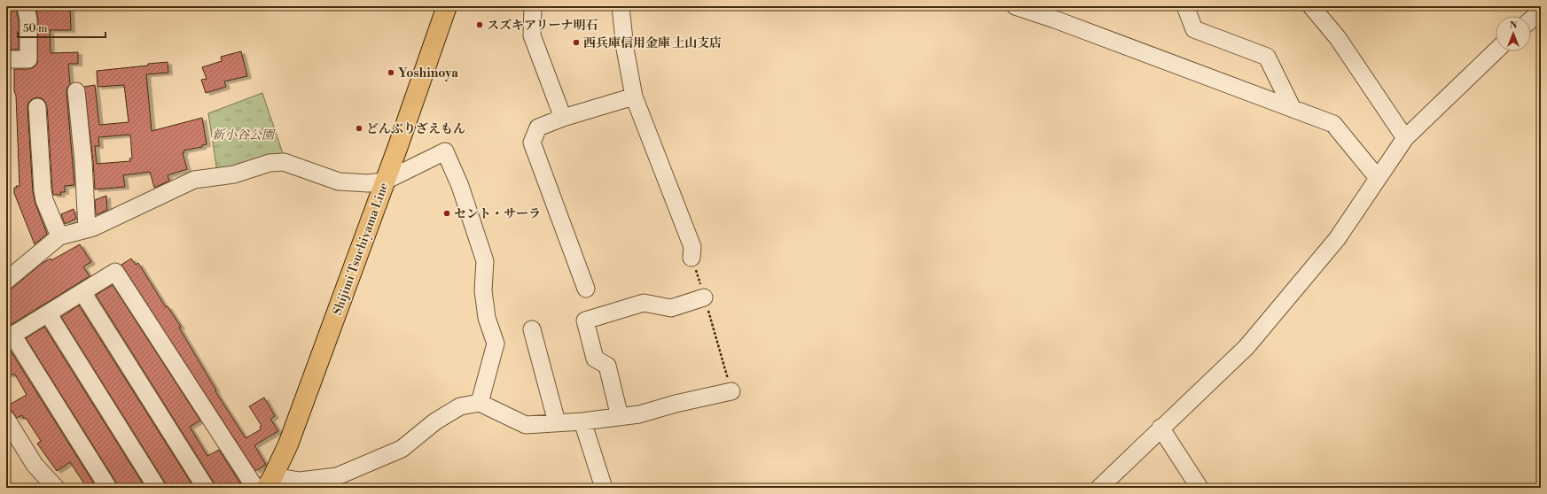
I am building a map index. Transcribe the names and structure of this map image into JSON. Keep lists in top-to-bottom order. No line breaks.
{"streets":{"main road":["Shijimi Tsuchiyama Line"]},"parks":["新小谷公園"],"places":["スズキアリーナ明石","西兵庫信用金庫 土山支店","Yoshinoya","どんぶりざえもん","セント・サーラ"],"scale_bar":"50 m","north":"top"}
